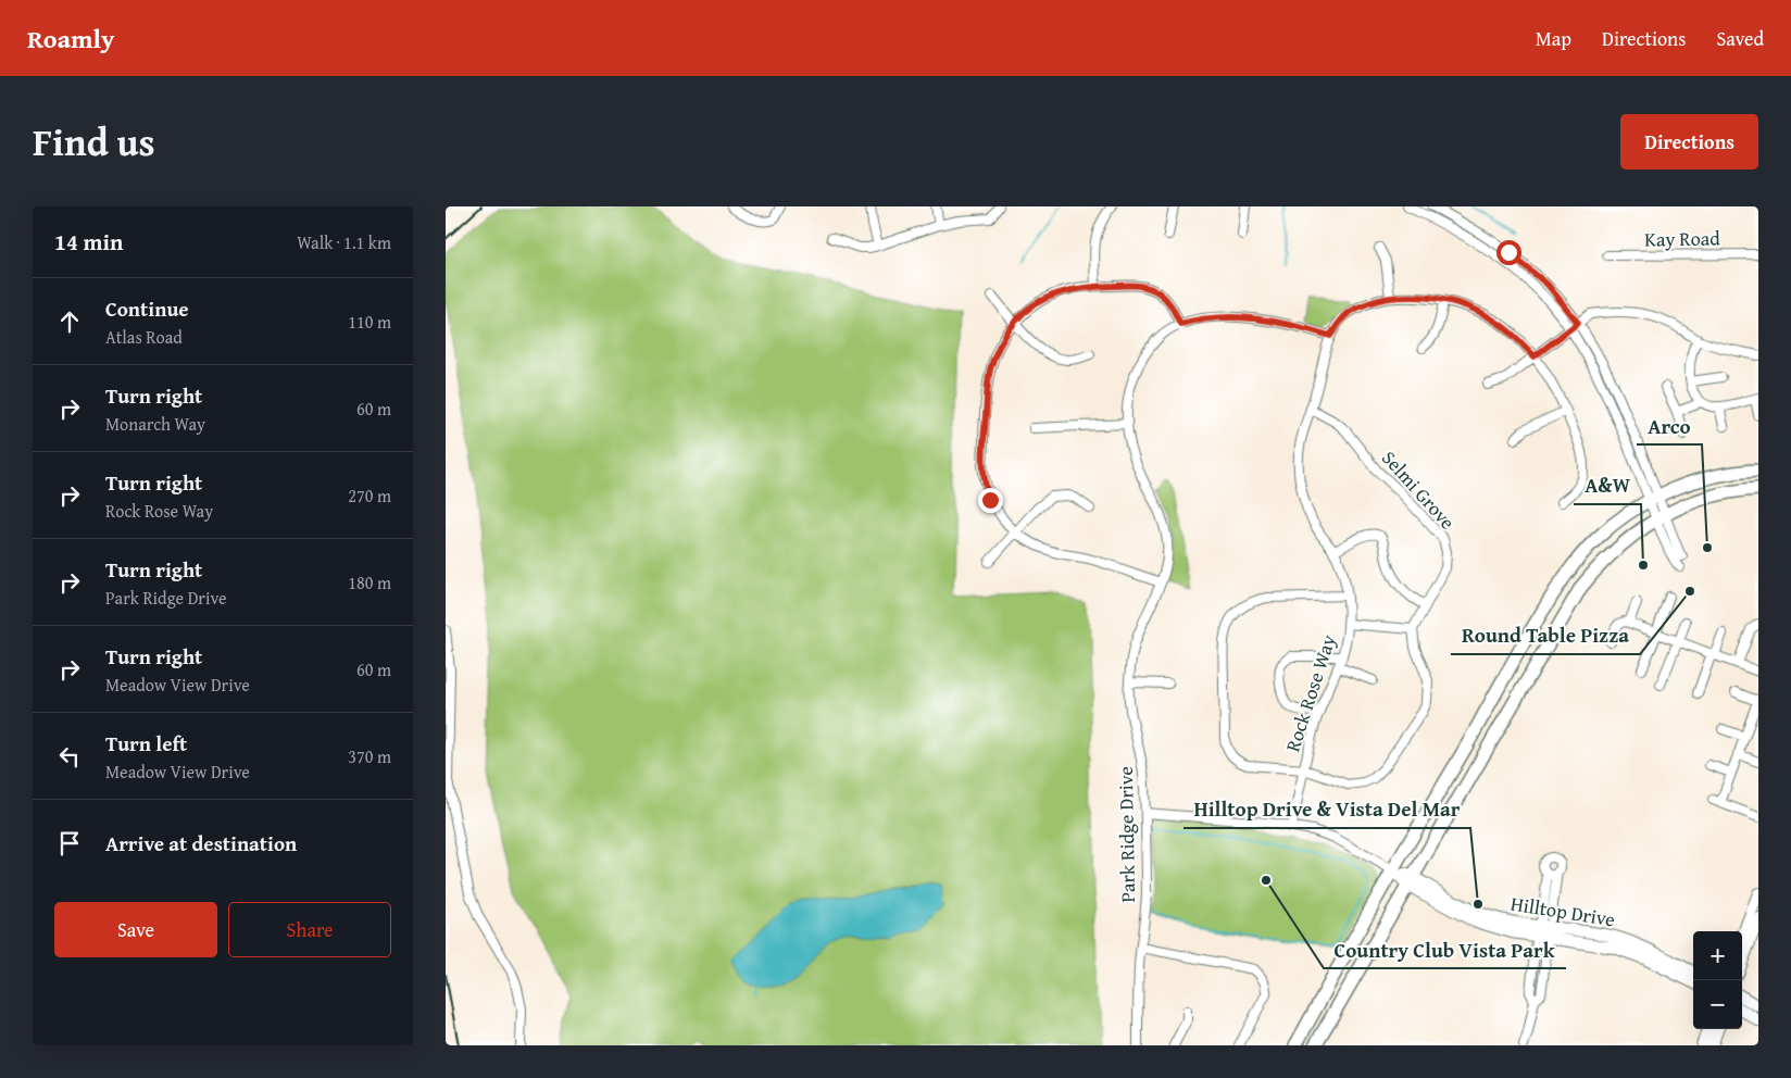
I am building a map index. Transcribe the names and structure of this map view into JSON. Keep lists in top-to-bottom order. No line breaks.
{"streets":{"main road":["Hilltop Drive"],"street":["Kay Road","Selmi Grove","Rock Rose Way","Park Ridge Drive"]},"crossings":[["Selmi Grove","Rock Rose Way"],["Rock Rose Way","Park Ridge Drive"],["Rock Rose Way","Hilltop Drive"],["Park Ridge Drive","Hilltop Drive"]],"places":["Arco","A&W","Round Table Pizza","Country Club Vista Park","Hilltop Drive & Vista Del Mar"],"page":{"header":"Roamly","nav":["Map","Directions","Saved"],"title":"Find us","buttons":["Directions",["Save","Share"]],"heading":["14 min","Walk · 1.1 km"],"list":[["Continue","Atlas Road","110 m"],["Turn right","Monarch Way","60 m"],["Turn right","Rock Rose Way","270 m"],["Turn right","Park Ridge Drive","180 m"],["Turn right","Meadow View Drive","60 m"],["Turn left","Meadow View Drive","370 m"],"Arrive at destination"],"map_buttons":["+","−"]}}
